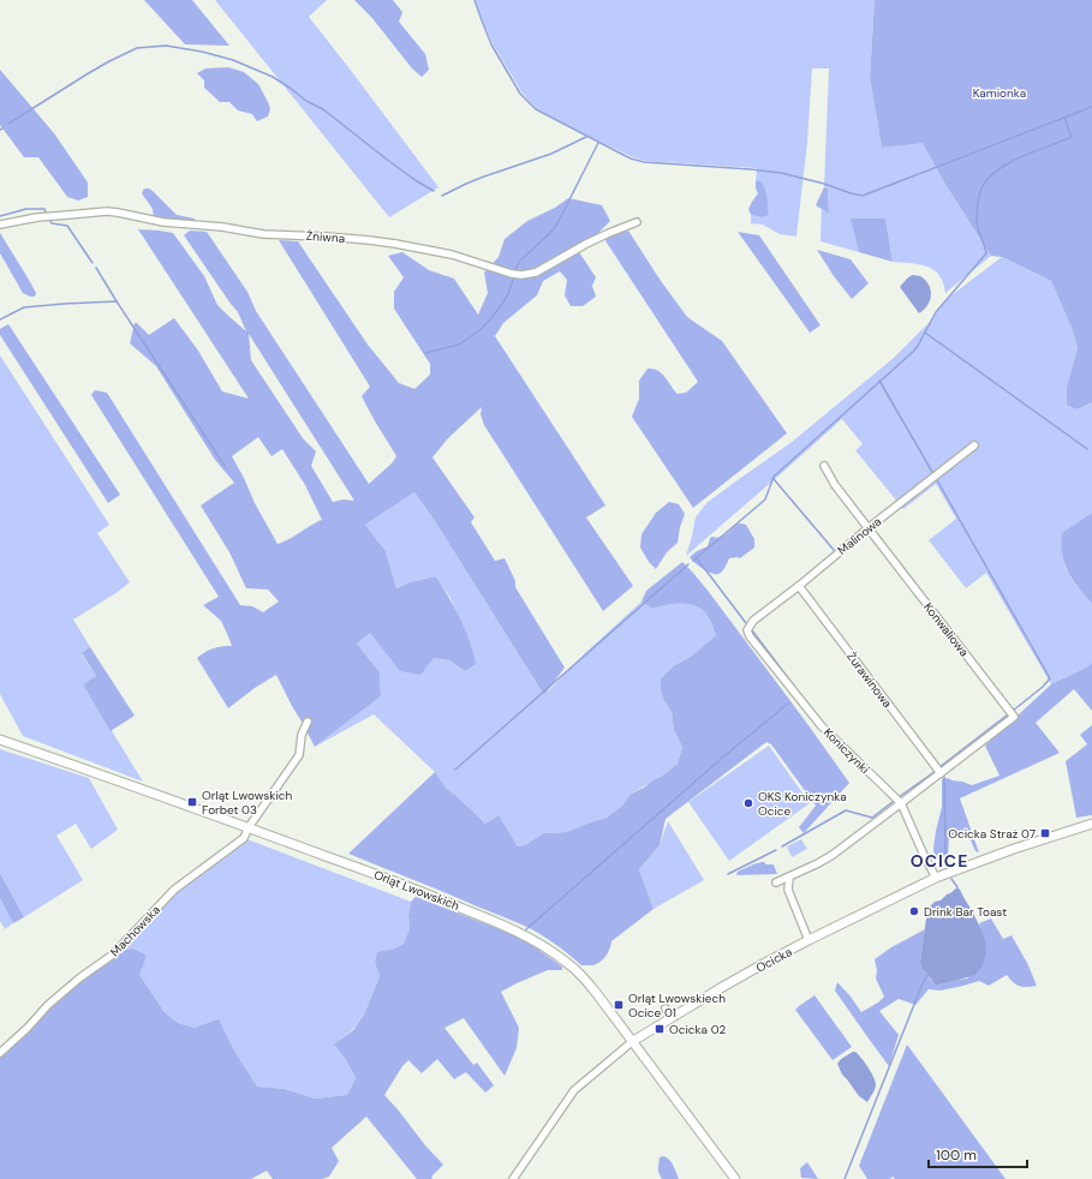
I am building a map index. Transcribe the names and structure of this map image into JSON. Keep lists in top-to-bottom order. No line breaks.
{"streets":{"street":["Żniwna","Malinowa","Konwaliowa","Żurawinowa","Koniczynki","Orląt Lwowskich","Machowska","Ocicka"]},"crossings":[["Malinowa","Konwaliowa"],["Malinowa","Żurawinowa"],["Malinowa","Koniczynki"],["Konwaliowa","Żurawinowa"],["Koniczynki","Ocicka"],["Orląt Lwowskich","Machowska"],["Orląt Lwowskich","Ocicka"]],"districts":["OCICE"],"parks":["Kamionka"],"places":{"transit":["Orląt Lwowskich Forbet 03","Ocicka Straż 07","Orląt Lwowskiech Ocice 01","Ocicka 02"],"other":["OKS Koniczynka Ocice","Drink Bar Toast"]},"scale_bar":"100 m"}
